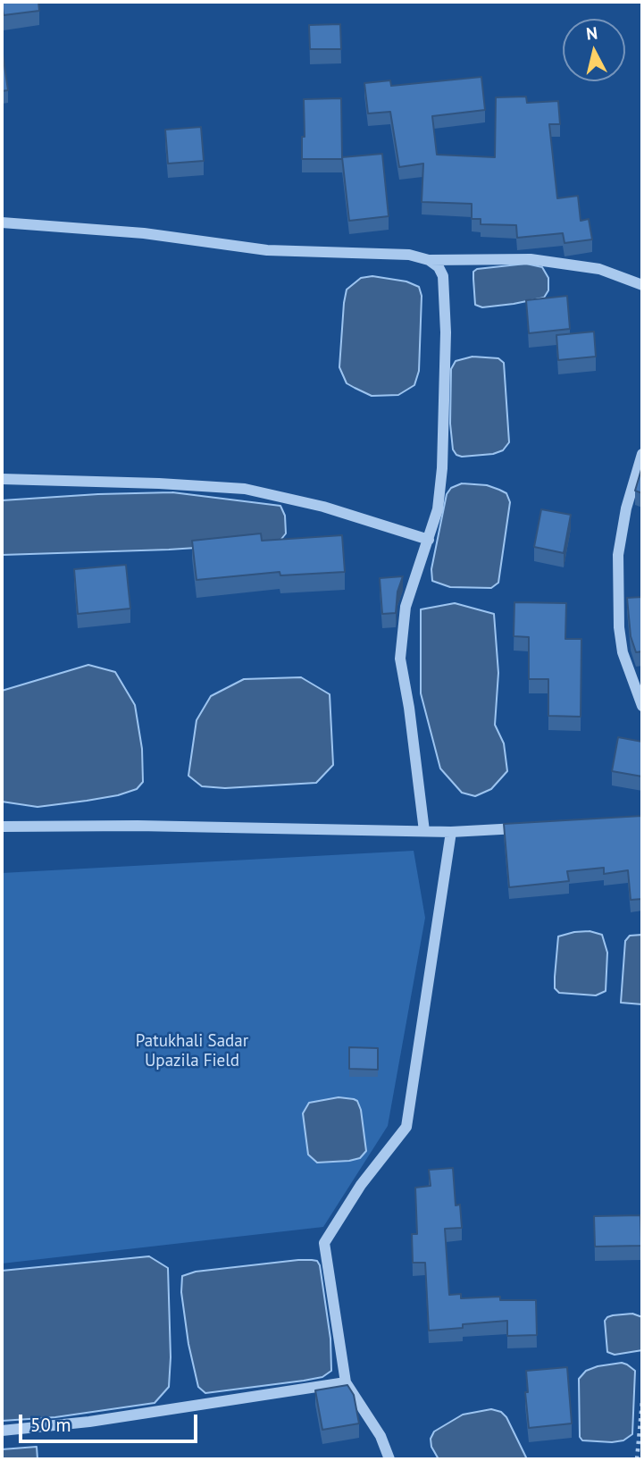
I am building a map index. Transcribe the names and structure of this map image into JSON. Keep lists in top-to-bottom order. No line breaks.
{"parks":["Patukhali Sadar Upazila Field"],"scale_bar":"50 m","north":"top"}
